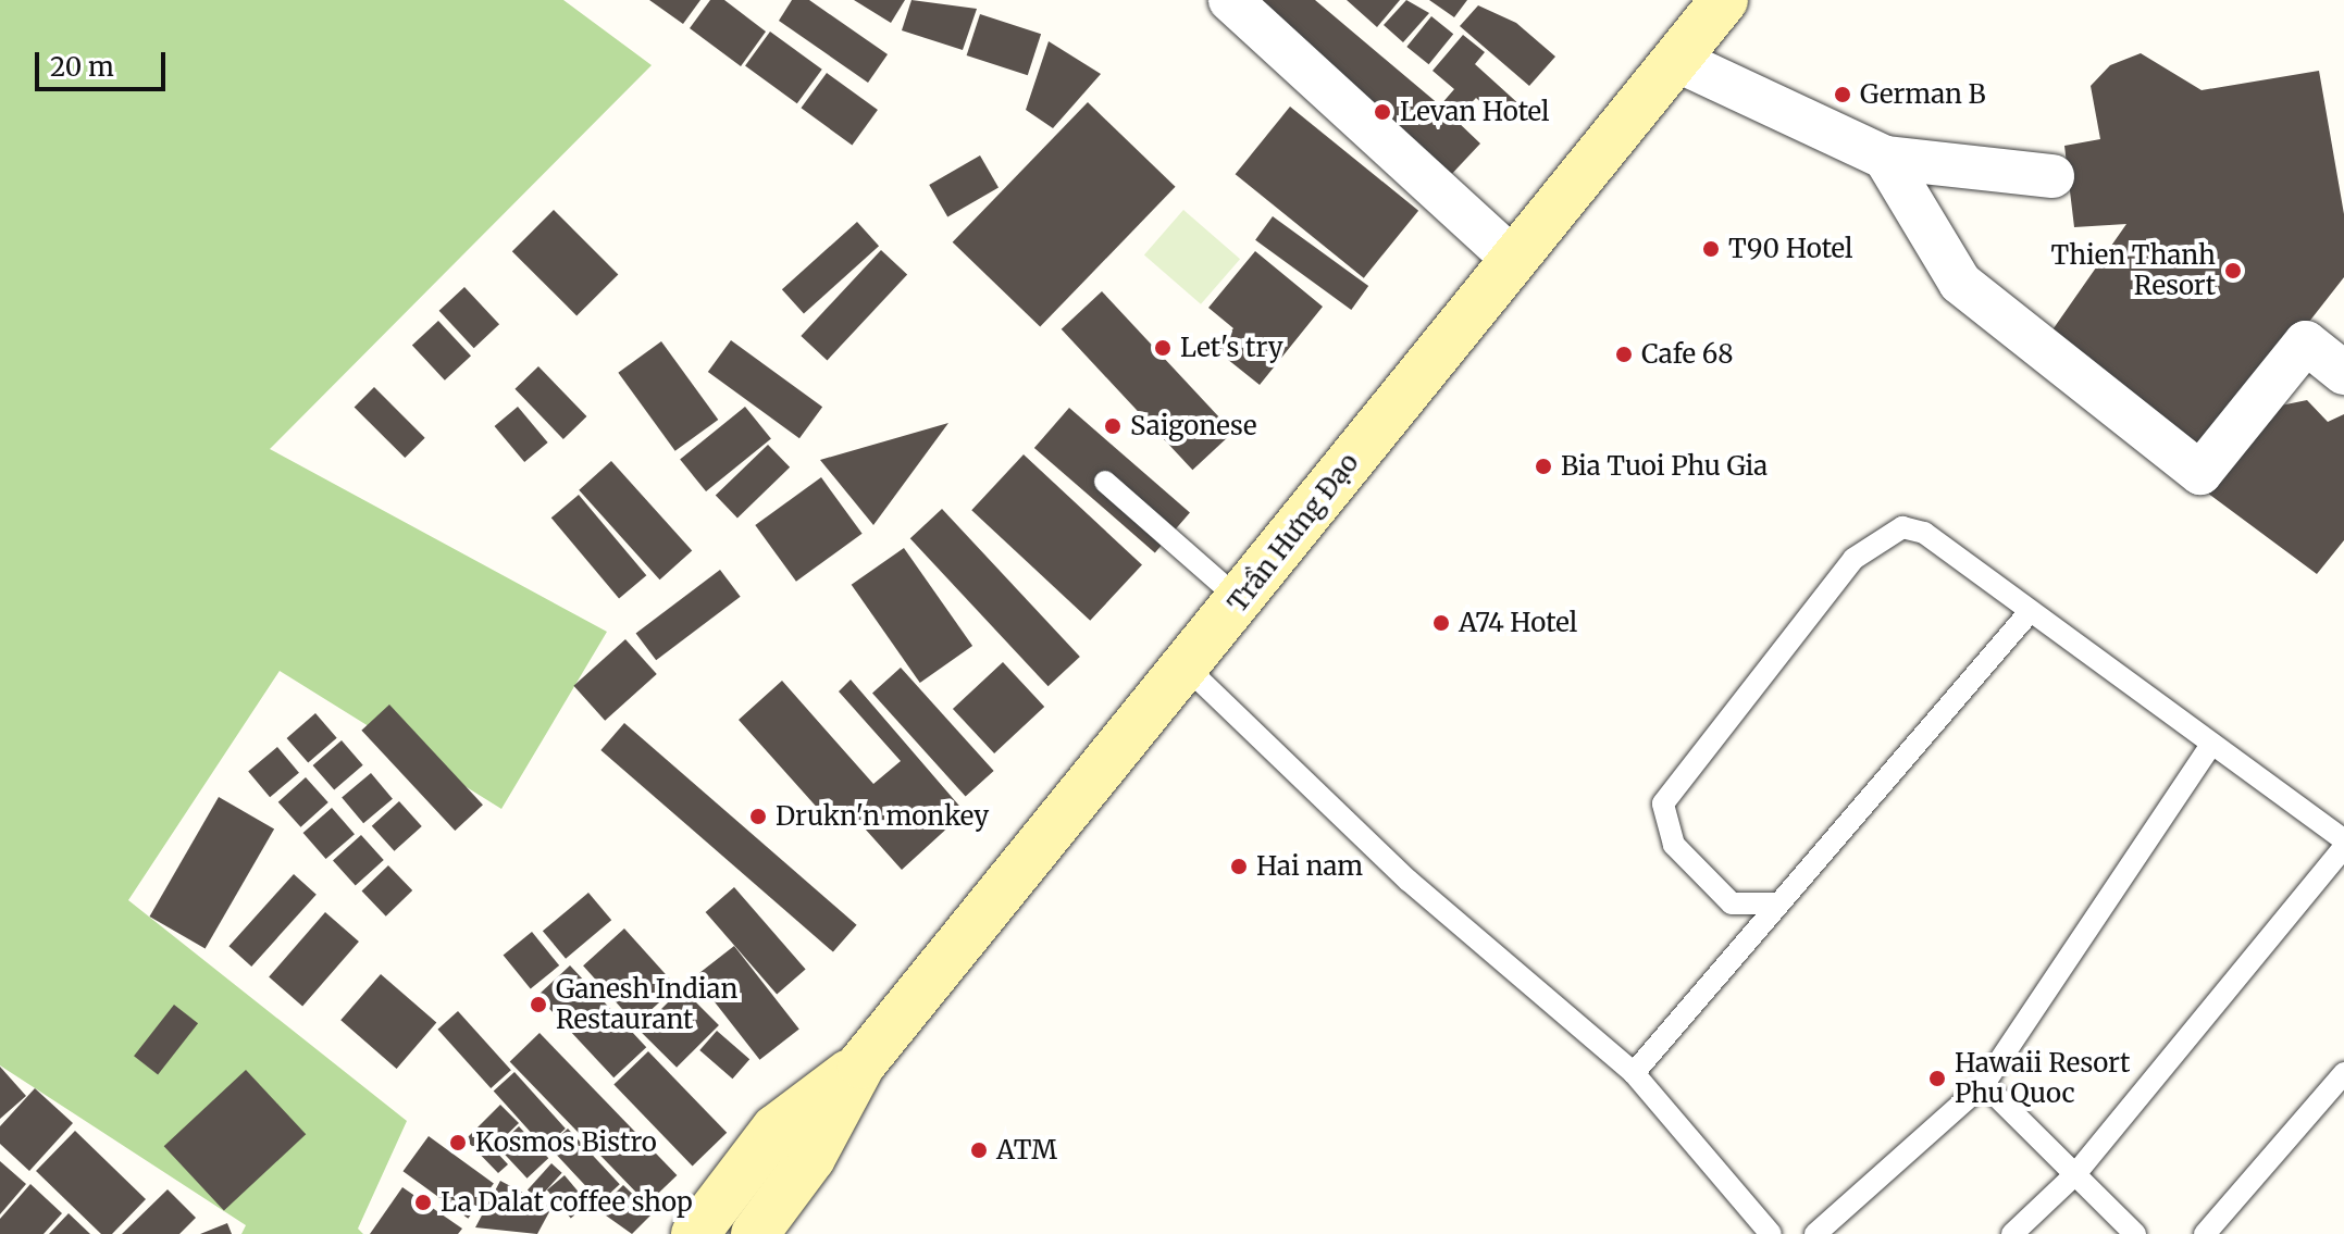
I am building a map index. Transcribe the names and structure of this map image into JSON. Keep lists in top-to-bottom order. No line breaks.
{"streets":{"main road":["Trần Hưng Đạo"]},"places":["German B","Levan Hotel","T90 Hotel","Thien Thanh Resort","Let's try","Cafe 68","Saigonese","Bia Tuoi Phu Gia","A74 Hotel","Drukn'n monkey","Hai nam","Ganesh Indian Restaurant","Hawaii Resort Phu Quoc","Kosmos Bistro","ATM","La Dalat coffee shop"],"scale_bar":"20 m"}
